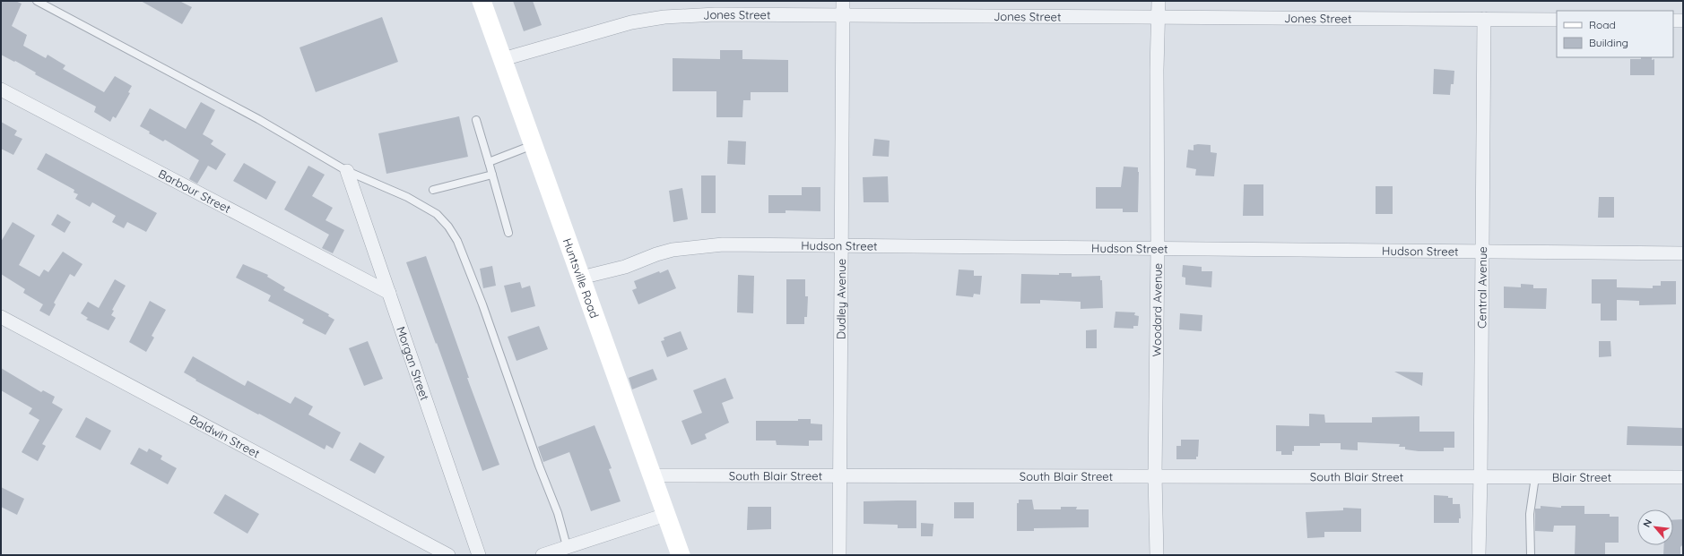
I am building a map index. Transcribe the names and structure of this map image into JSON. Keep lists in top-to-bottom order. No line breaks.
{"streets":{"main road":["Huntsville Road"],"street":["Jones Street","Barbour Street","Hudson Street","Central Avenue","Dudley Avenue","Woodard Avenue","Morgan Street","Baldwin Street","South Blair Street","Blair Street"]},"crossings":[["Jones Street","Huntsville Road"],["Jones Street","Central Avenue"],["Jones Street","Dudley Avenue"],["Jones Street","Woodard Avenue"],["Barbour Street","Morgan Street"],["Hudson Street","Huntsville Road"],["Hudson Street","Central Avenue"],["Hudson Street","Dudley Avenue"],["Hudson Street","Woodard Avenue"],["Huntsville Road","South Blair Street"],["Central Avenue","South Blair Street"],["Central Avenue","Blair Street"],["Dudley Avenue","South Blair Street"],["Woodard Avenue","South Blair Street"],["South Blair Street","Blair Street"]],"legend":["Road","Building"],"north":"top left"}
